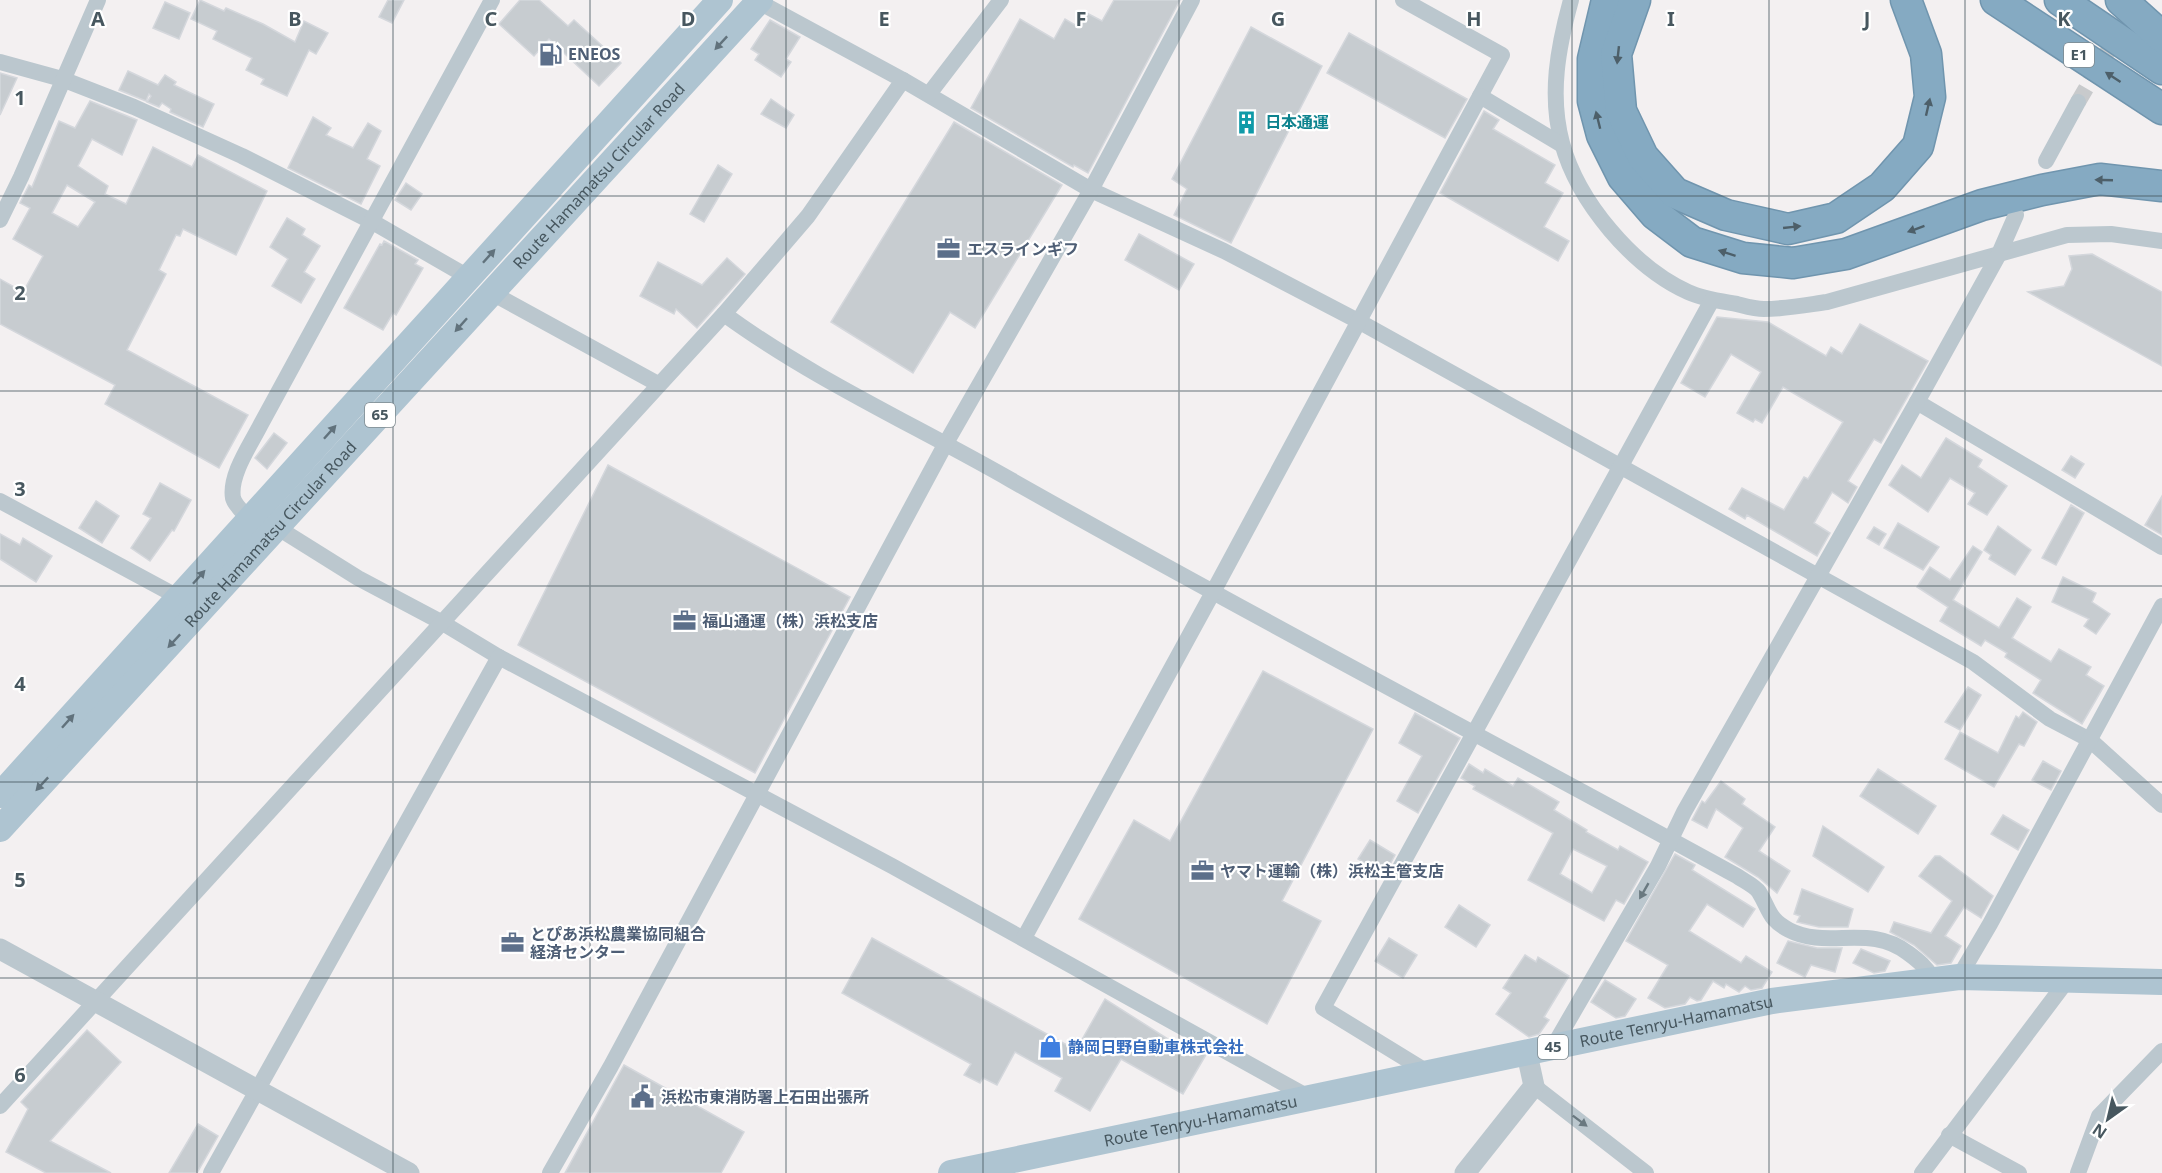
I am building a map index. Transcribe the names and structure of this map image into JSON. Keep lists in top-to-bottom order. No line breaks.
{"streets":{"highway":["E1"],"main road":["Route Hamamatsu Circular Road","65","Route Tenryu-Hamamatsu","45"]},"places":{"fuel station":["ENEOS"],"building":["日本通運"],"office":["エスラインギフ","福山通運（株）浜松支店","ヤマト運輸（株）浜松主管支店","とぴあ浜松農業協同組合 経済センター"],"shop":["静岡日野自動車株式会社"],"public building":["浜松市東消防署上石田出張所"]},"north":"bottom left","grid":{"columns":["A","B","C","D","E","F","G","H","I","J","K"],"rows":["1","2","3","4","5","6"]}}
